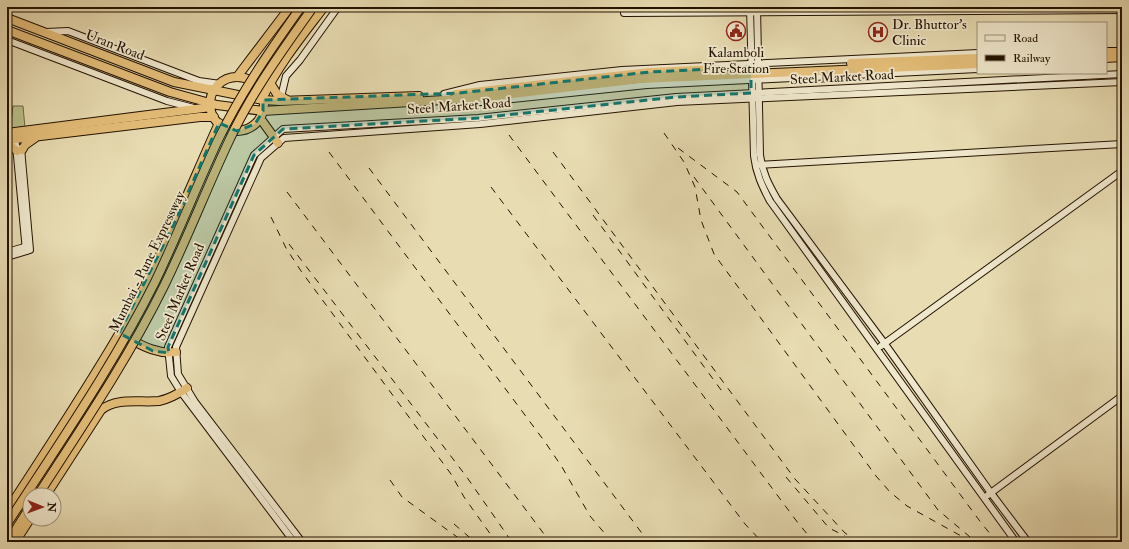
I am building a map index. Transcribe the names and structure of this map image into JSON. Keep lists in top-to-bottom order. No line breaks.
{"streets":{"highway":["Uran Road","Mumbai - Pune Expressway"],"street":["Steel Market Road"]},"places":{"public building":["Kalamboli Fire Station"],"hospital":["Dr. Bhuttor's Clinic"]},"legend":["Road","Railway"],"north":"right"}
